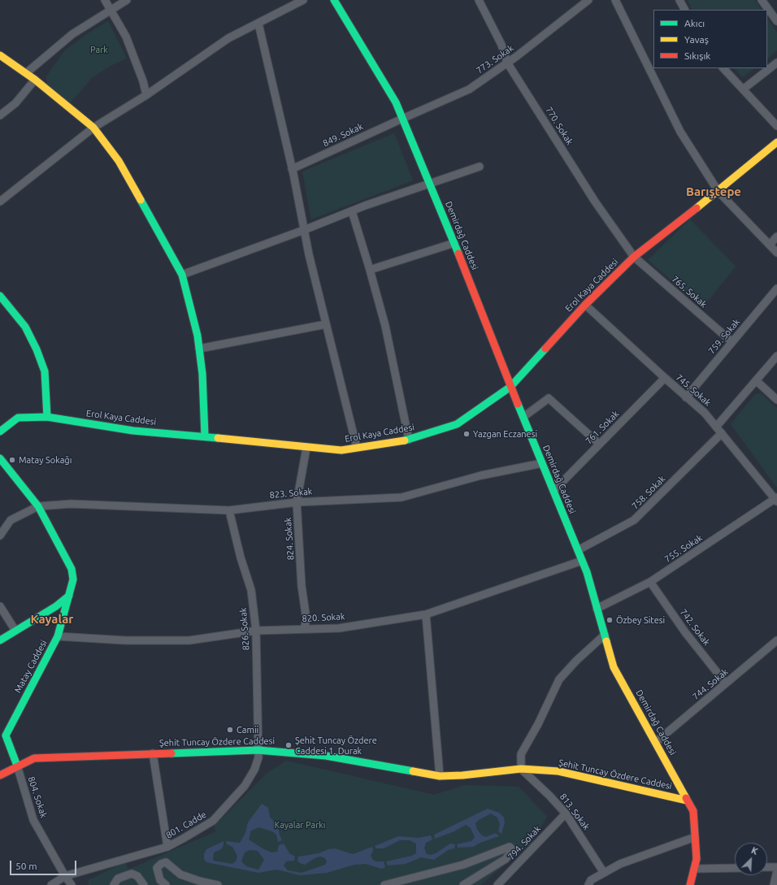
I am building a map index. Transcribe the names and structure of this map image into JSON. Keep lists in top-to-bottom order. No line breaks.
{"streets":{"street":["773. Sokak","770. Sokak","849. Sokak","Demirdağ Caddesi","Erol Kaya Caddesi","765. Sokak","759. Sokak","745. Sokak","761. Sokak","758. Sokak","823. Sokak","824. Sokak","755. Sokak","820. Sokak","742. Sokak","826. Sokak","Matay Caddesi","744. Sokak","Şehit Tuncay Özdere Caddesi","804. Sokak","813. Sokak","801. Cadde","794. Sokak"]},"crossings":[["773. Sokak","770. Sokak"],["773. Sokak","849. Sokak"],["773. Sokak","Demirdağ Caddesi"],["770. Sokak","Erol Kaya Caddesi"],["770. Sokak","765. Sokak"],["849. Sokak","Demirdağ Caddesi"],["Demirdağ Caddesi","Erol Kaya Caddesi"],["Demirdağ Caddesi","761. Sokak"],["Demirdağ Caddesi","758. Sokak"],["Demirdağ Caddesi","823. Sokak"],["Demirdağ Caddesi","755. Sokak"],["Demirdağ Caddesi","820. Sokak"],["Demirdağ Caddesi","744. Sokak"],["Demirdağ Caddesi","Şehit Tuncay Özdere Caddesi"],["Erol Kaya Caddesi","765. Sokak"],["Erol Kaya Caddesi","745. Sokak"],["Erol Kaya Caddesi","824. Sokak"],["765. Sokak","759. Sokak"],["759. Sokak","745. Sokak"],["745. Sokak","761. Sokak"],["745. Sokak","758. Sokak"],["745. Sokak","755. Sokak"],["823. Sokak","824. Sokak"],["823. Sokak","826. Sokak"],["823. Sokak","Matay Caddesi"],["824. Sokak","820. Sokak"],["755. Sokak","742. Sokak"],["820. Sokak","826. Sokak"],["820. Sokak","Matay Caddesi"],["742. Sokak","744. Sokak"],["826. Sokak","Şehit Tuncay Özdere Caddesi"],["826. Sokak","801. Cadde"],["Matay Caddesi","Şehit Tuncay Özdere Caddesi"],["Matay Caddesi","804. Sokak"],["Şehit Tuncay Özdere Caddesi","804. Sokak"],["Şehit Tuncay Özdere Caddesi","813. Sokak"],["Şehit Tuncay Özdere Caddesi","801. Cadde"],["804. Sokak","801. Cadde"],["813. Sokak","794. Sokak"]],"districts":["Barıştepe","Kayalar"],"parks":["Park","Kayalar Parkı"],"places":["Yazgan Eczanesi","Matay Sokağı","Özbey Sitesi","Camii","Şehit Tuncay Özdere Caddesi 1. Durak"],"legend":["Akıcı","Yavaş","Sıkışık"],"scale_bar":"50 m","north":"top right"}
